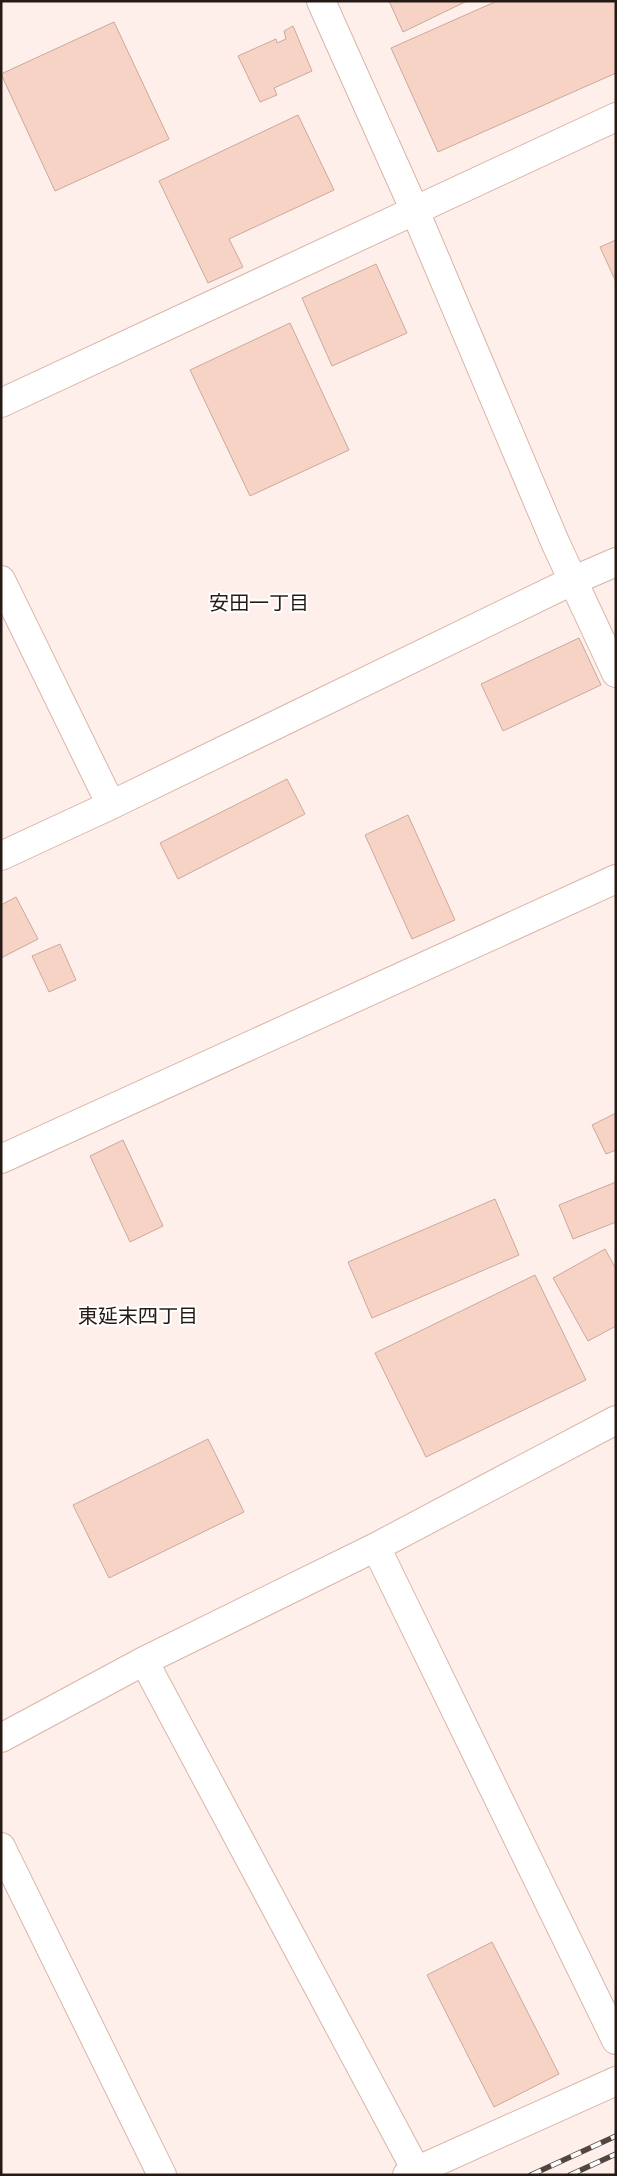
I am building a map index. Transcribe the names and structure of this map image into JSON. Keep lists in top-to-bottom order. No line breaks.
{"districts":["安田一丁目","東延末四丁目"]}
